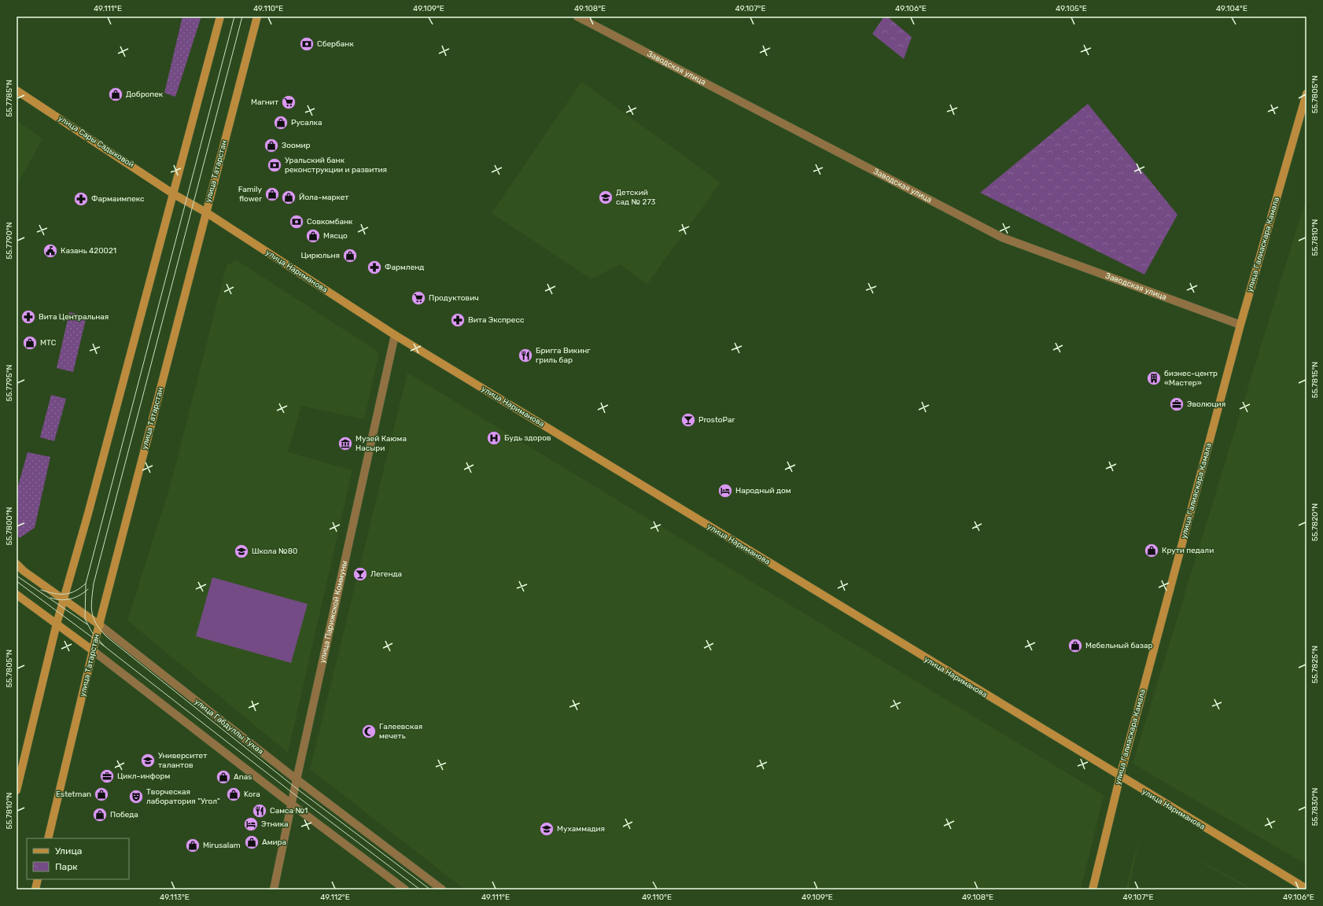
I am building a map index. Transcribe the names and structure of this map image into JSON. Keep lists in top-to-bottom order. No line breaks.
{"streets":{"main road":["улица Сары Садыковой","улица Татарстан","улица Галиаскара Камала","улица Нариманова","улица Габдуллы Тукая"],"street":["Заводская улица","улица Парижской Коммуны"]},"crossings":[["Заводская улица","улица Галиаскара Камала"],["улица Сары Садыковой","улица Нариманова"],["улица Татарстан","улица Нариманова"],["улица Татарстан","улица Габдуллы Тукая"],["улица Галиаскара Камала","улица Нариманова"],["улица Нариманова","улица Парижской Коммуны"],["улица Парижской Коммуны","улица Габдуллы Тукая"]],"places":{"bank":["Сбербанк","Уральский банк реконструкции и развития","Совкомбанк"],"shop":["Добропек","Русалка","Зоомир","Family flower","Йола-маркет","Мясцо","Цирюльня","МТС","Крути педали","Мебельный базар","Anas","Estetman","Kora","Победа","Амира","Mirusalam"],"supermarket":["Магнит","Продуктович"],"school or university":["Детский сад № 273","Школа №80","Университет талантов","Мухаммадия"],"pharmacy":["Фармаимпекс","Фармленд","Вита Центральная","Вита Экспресс"],"public building":["Казань 420021"],"restaurant":["Бригга Викинг гриль бар","Самса №1"],"building":["бизнес-центр «Мастер»"],"office":["Эволюция","Цикл-информ"],"bar":["ProstoPar","Легенда"],"hospital":["Будь здоров"],"museum":["Музей Каюма Насыри"],"hotel":["Народный дом","Этника"],"mosque":["Галеевская мечеть"],"theatre":["Творческая лаборатория \"Угол\""]},"legend":["Улица","Парк"],"coordinates":["49.111°E","49.110°E","49.109°E","49.108°E","49.107°E","49.106°E","49.105°E","49.104°E","55.7805°N","55.7785°N","55.7810°N","55.7790°N","55.7815°N","55.7795°N","55.7820°N","55.7800°N","55.7825°N","55.7830°N","49.113°E","49.112°E"]}
